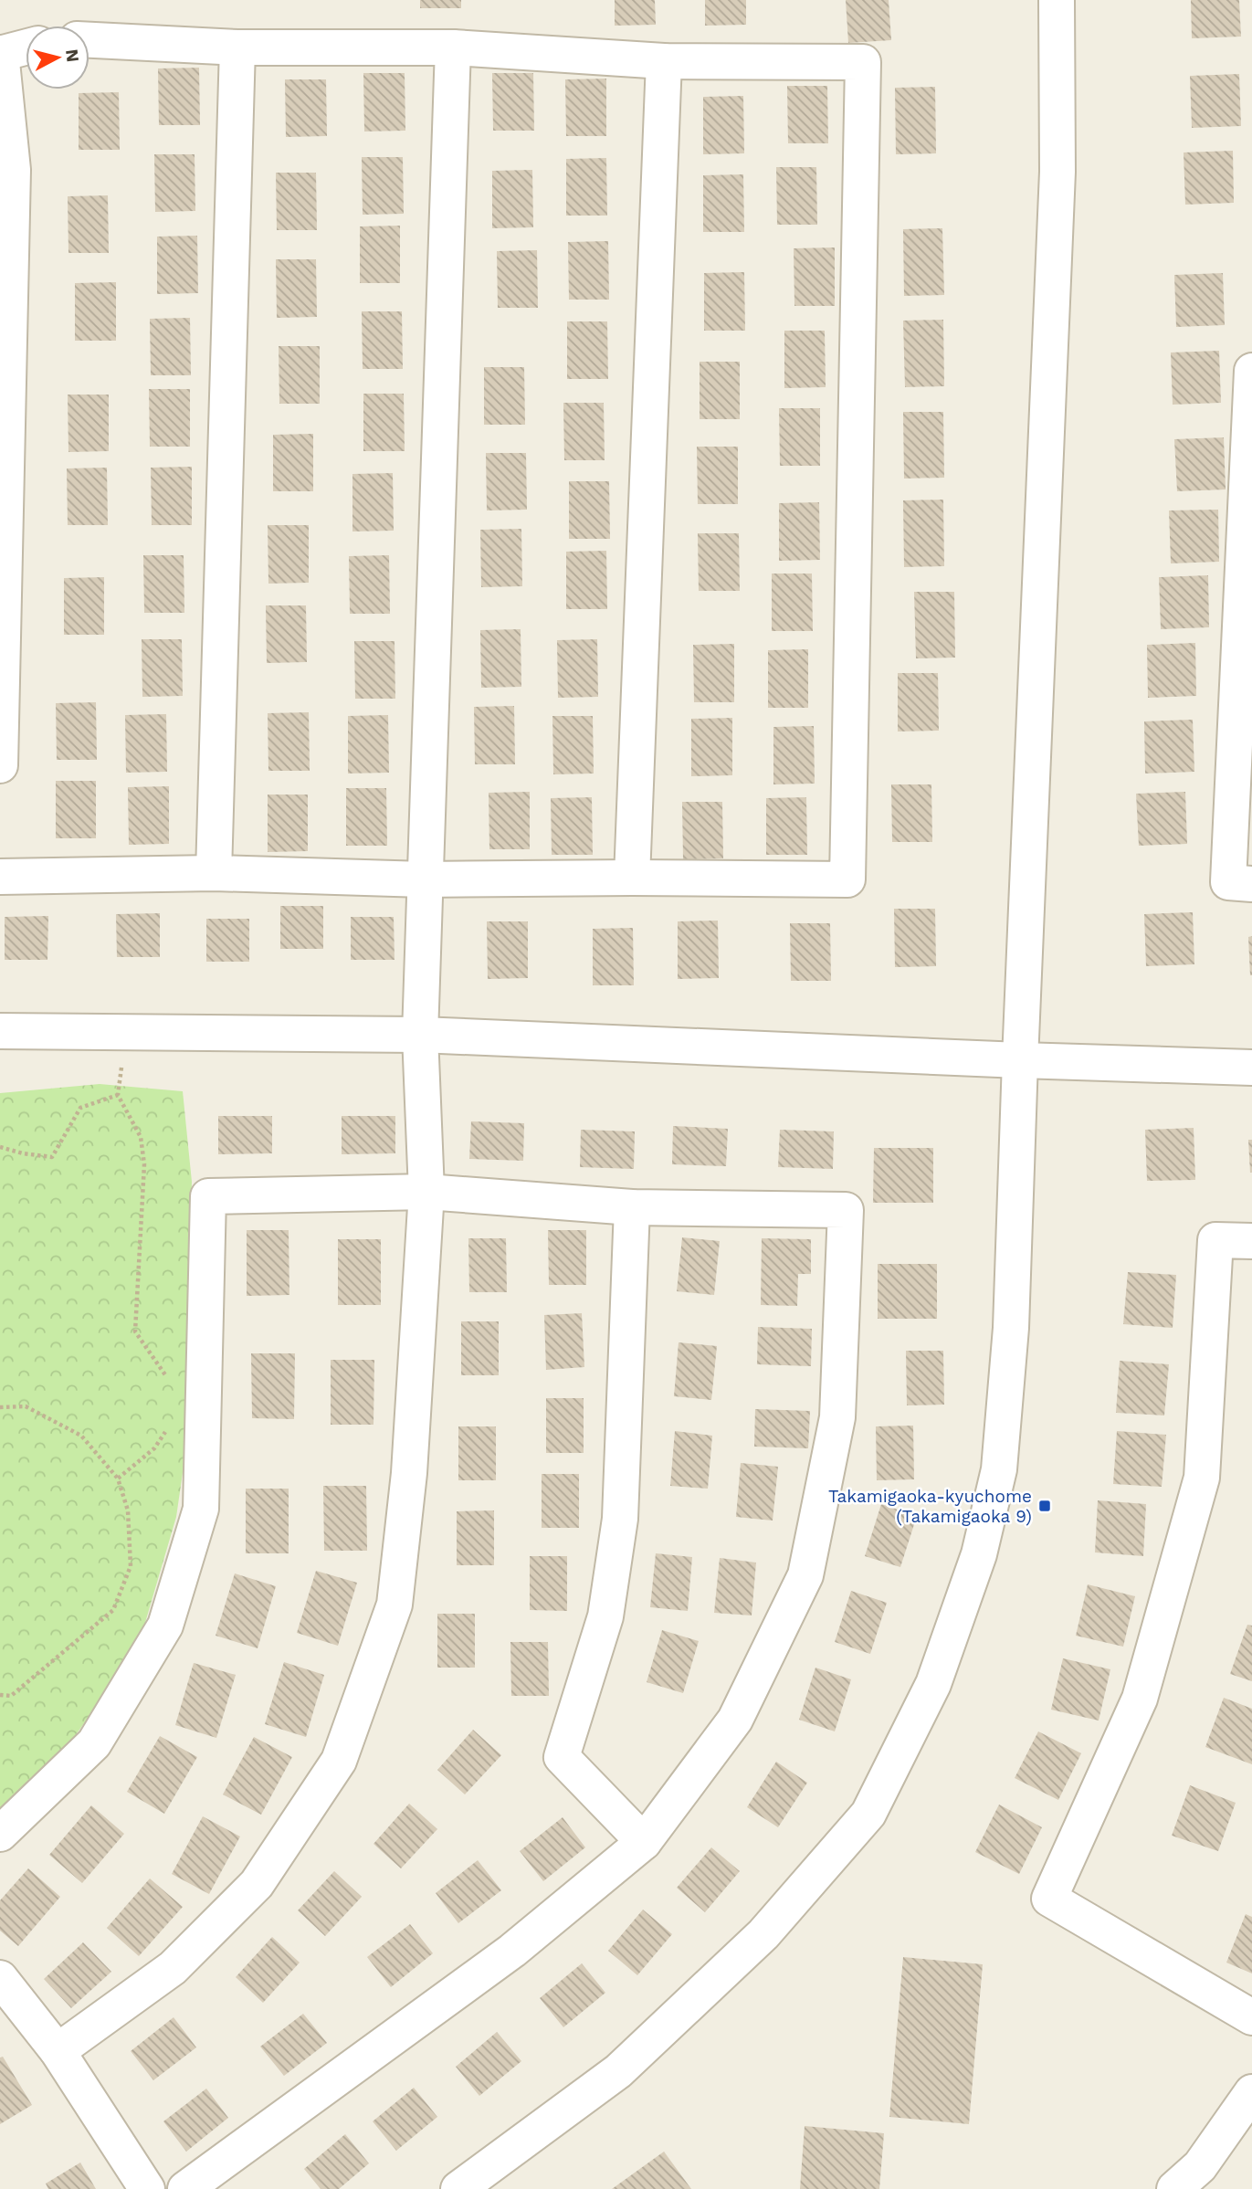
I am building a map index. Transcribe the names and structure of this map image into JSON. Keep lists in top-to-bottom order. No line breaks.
{"places":{"transit":["Takamigaoka-kyuchome (Takamigaoka 9)"]},"north":"right"}
